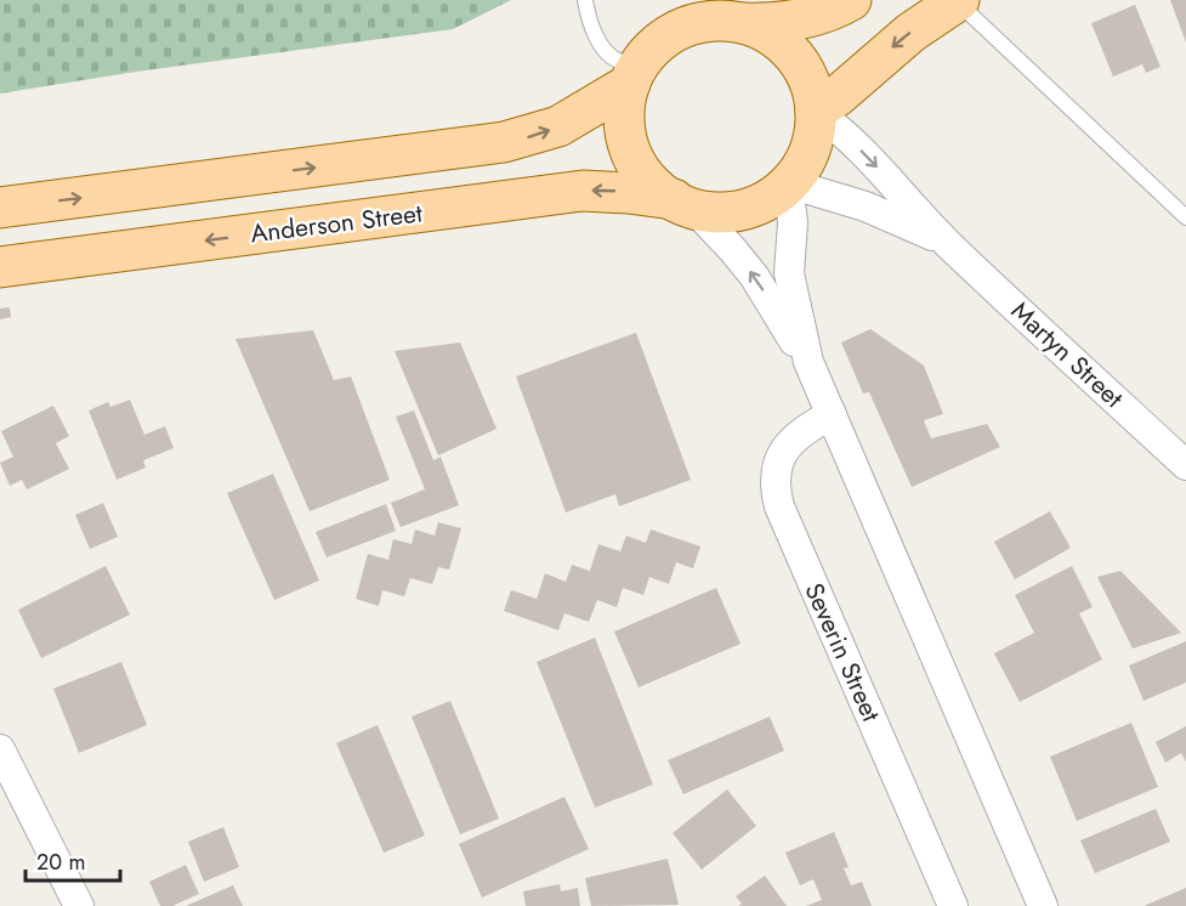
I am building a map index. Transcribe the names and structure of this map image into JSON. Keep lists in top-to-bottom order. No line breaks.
{"streets":{"main road":["Anderson Street"],"street":["Martyn Street","Severin Street"]},"crossings":[["Anderson Street","Martyn Street"]],"scale_bar":"20 m"}
